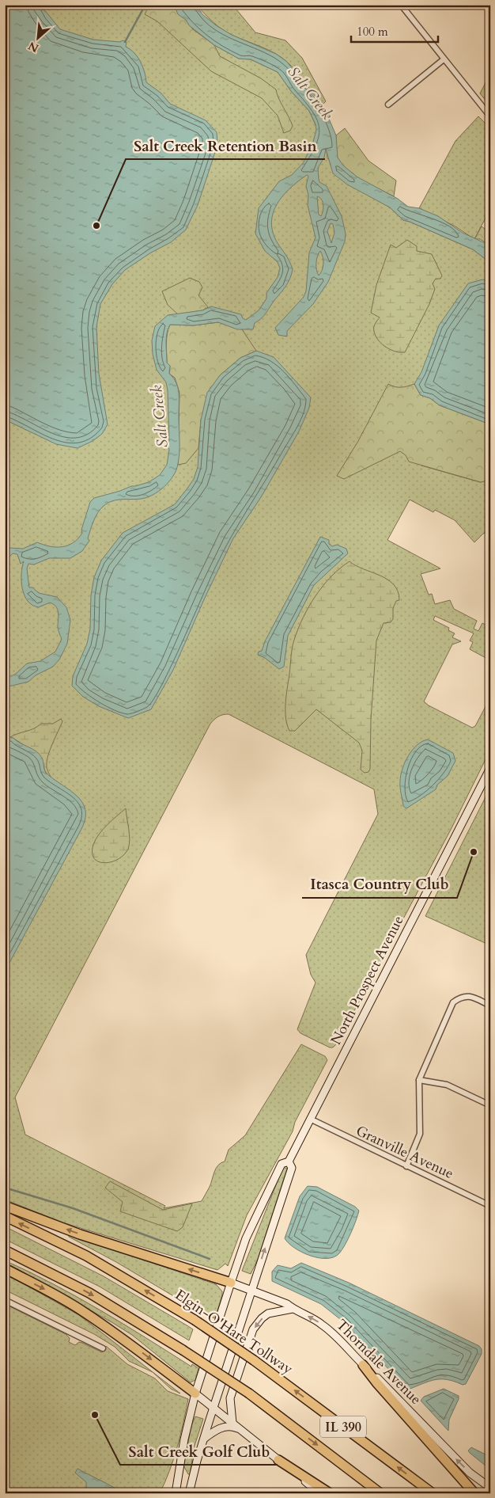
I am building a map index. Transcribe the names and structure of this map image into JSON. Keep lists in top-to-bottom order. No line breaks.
{"streets":{"highway":["Elgin-O'Hare Tollway","IL 390"],"main road":["North Prospect Avenue","Thorndale Avenue"],"street":["Granville Avenue"]},"crossings":[["North Prospect Avenue","Granville Avenue"],["North Prospect Avenue","Thorndale Avenue"]],"one_way":["Thorndale Avenue"],"water":["Salt Creek"],"places":["Salt Creek Retention Basin","Itasca Country Club","Salt Creek Golf Club"],"scale_bar":"100 m","north":"bottom left"}
